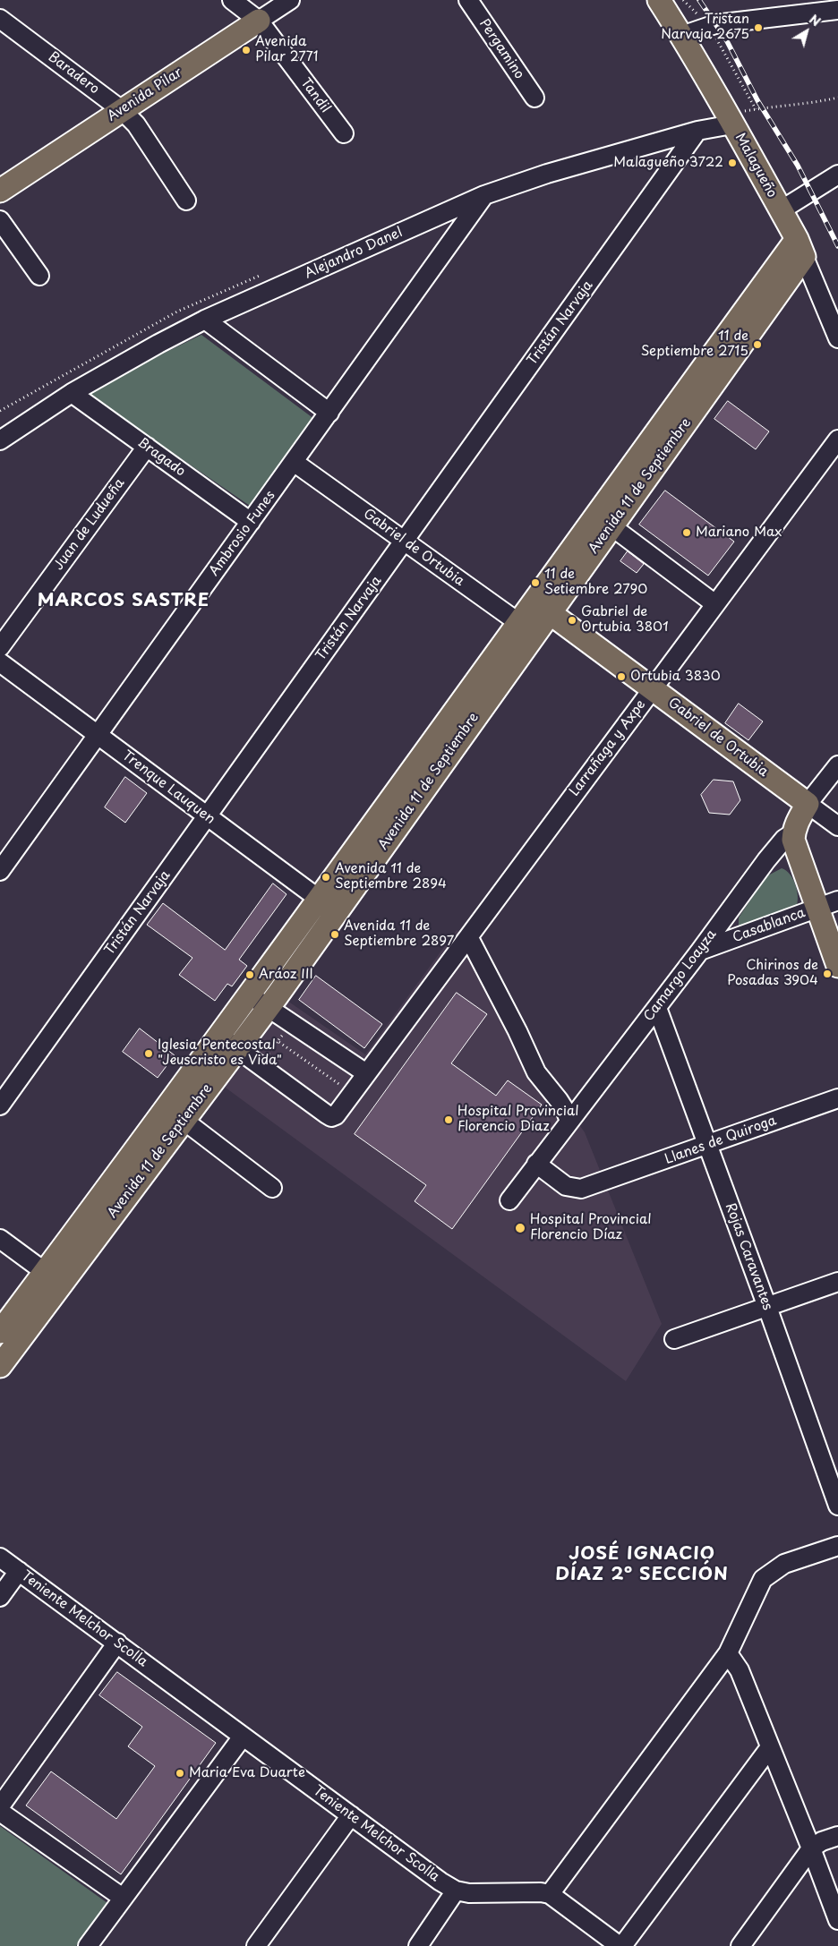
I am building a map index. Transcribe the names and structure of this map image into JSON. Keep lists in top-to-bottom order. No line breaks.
{"streets":{"main road":["Avenida Pilar","Malagueño","Avenida 11 de Septiembre","Gabriel de Ortubia"],"street":["Pergamino","Baradero","Tandil","Alejandro Danel","Tristán Narvaja","Bragado","Juan de Ludueña","Ambrosio Funes","Larrañaga y Axpe","Trenque Lauquen","Casablanca","Camargo Loayza","Llanes de Quiroga","Rojas Caravantes","Teniente Melchor Scolla"]},"crossings":[["Baradero","Avenida Pilar"],["Avenida Pilar","Tandil"],["Malagueño","Alejandro Danel"],["Malagueño","Avenida 11 de Septiembre"],["Alejandro Danel","Tristán Narvaja"],["Alejandro Danel","Bragado"],["Alejandro Danel","Ambrosio Funes"],["Tristán Narvaja","Gabriel de Ortubia"],["Tristán Narvaja","Trenque Lauquen"],["Bragado","Juan de Ludueña"],["Bragado","Ambrosio Funes"],["Avenida 11 de Septiembre","Gabriel de Ortubia"],["Avenida 11 de Septiembre","Larrañaga y Axpe"],["Avenida 11 de Septiembre","Trenque Lauquen"],["Ambrosio Funes","Gabriel de Ortubia"],["Ambrosio Funes","Trenque Lauquen"],["Gabriel de Ortubia","Larrañaga y Axpe"],["Casablanca","Camargo Loayza"],["Camargo Loayza","Llanes de Quiroga"],["Camargo Loayza","Rojas Caravantes"],["Llanes de Quiroga","Rojas Caravantes"]],"districts":["MARCOS SASTRE","JOSÉ IGNACIO DÍAZ 2° SECCIÓN"],"places":["Tristan Narvaja 2675","Avenida Pilar 2771","Malagueño 3722","11 de Septiembre 2715","Mariano Max","11 de Setiembre 2790","Gabriel de Ortubia 3801","Ortubia 3830","Avenida 11 de Septiembre 2894","Avenida 11 de Septiembre 2897","Chirinos de Posadas 3904","Aráoz III","Iglesia Pentecostal \"Jeuscristo es Vida\"","Hospital Provincial Florencio Diaz","Hospital Provincial Florencio Díaz","Maria Eva Duarte"],"north":"top right"}
